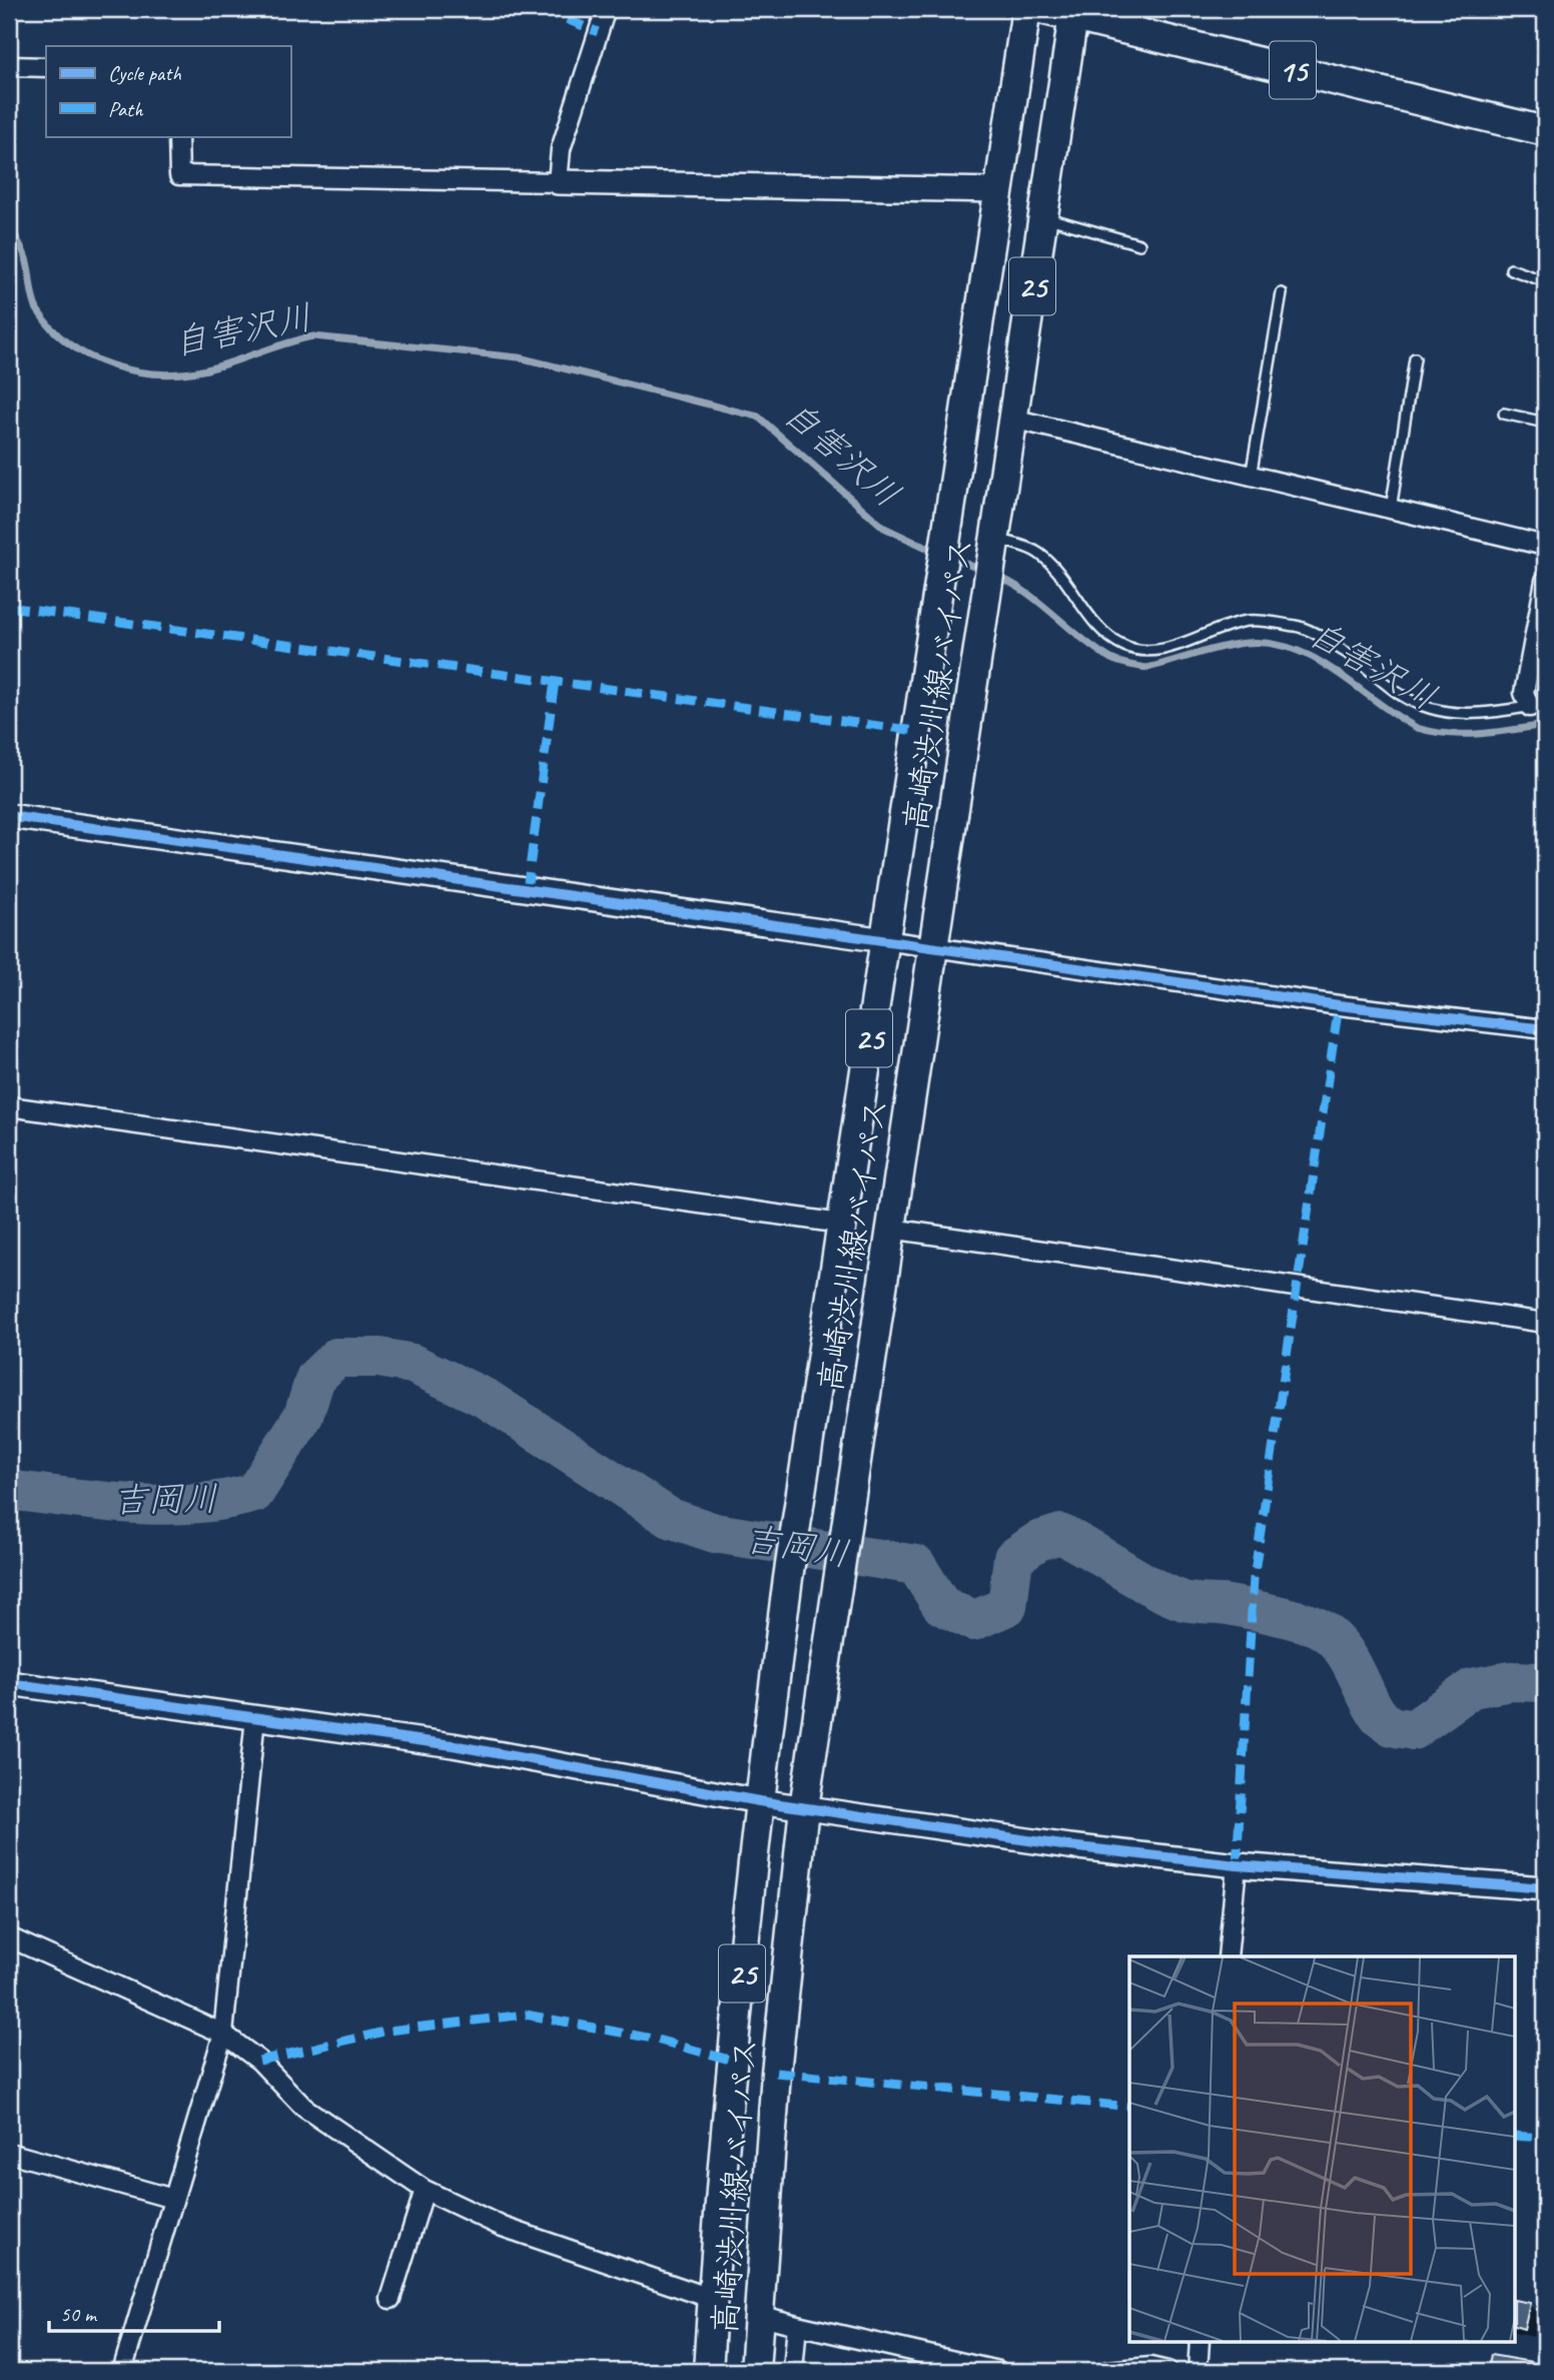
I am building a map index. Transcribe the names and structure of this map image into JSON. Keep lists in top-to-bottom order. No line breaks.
{"streets":{"main road":["15","25","高崎渋川線バイパス"]},"crossings":[["15","高崎渋川線バイパス"]],"water":["自害沢川","吉岡川"],"legend":["Cycle path","Path"],"scale_bar":"50 m"}
